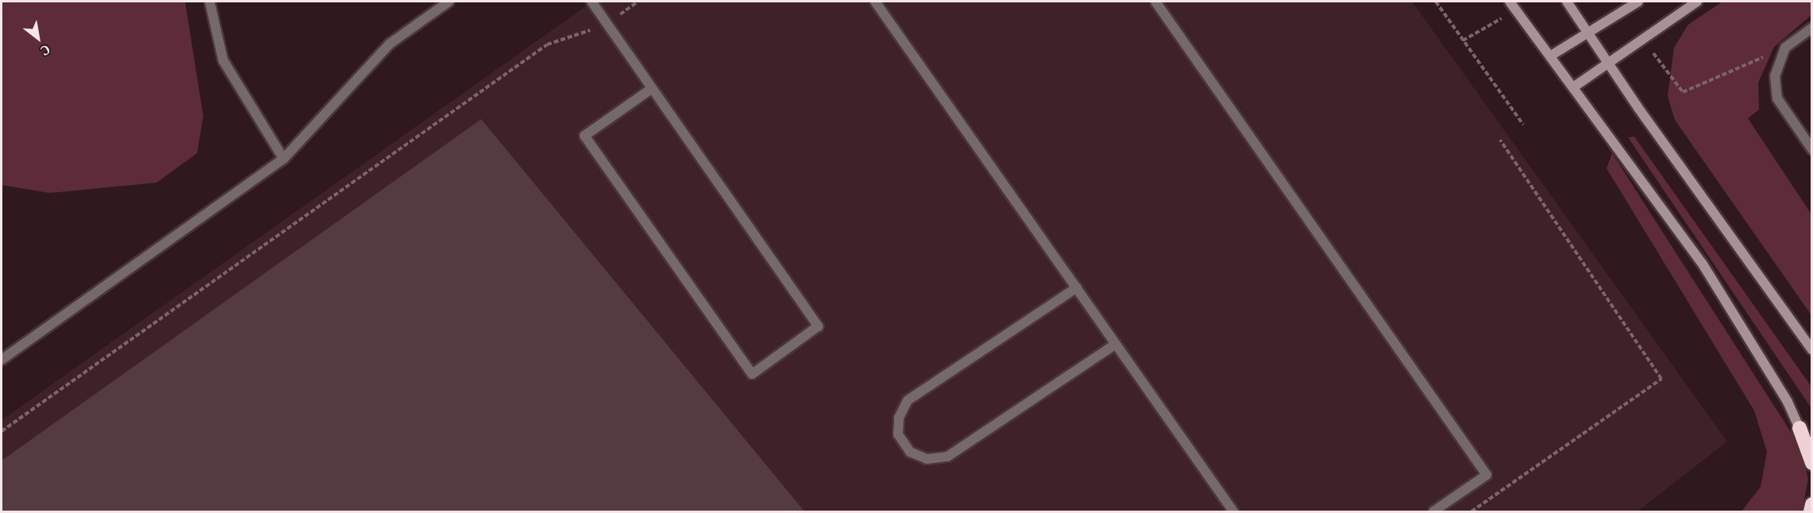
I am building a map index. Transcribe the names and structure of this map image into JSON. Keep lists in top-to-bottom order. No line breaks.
{"north":"bottom right"}
